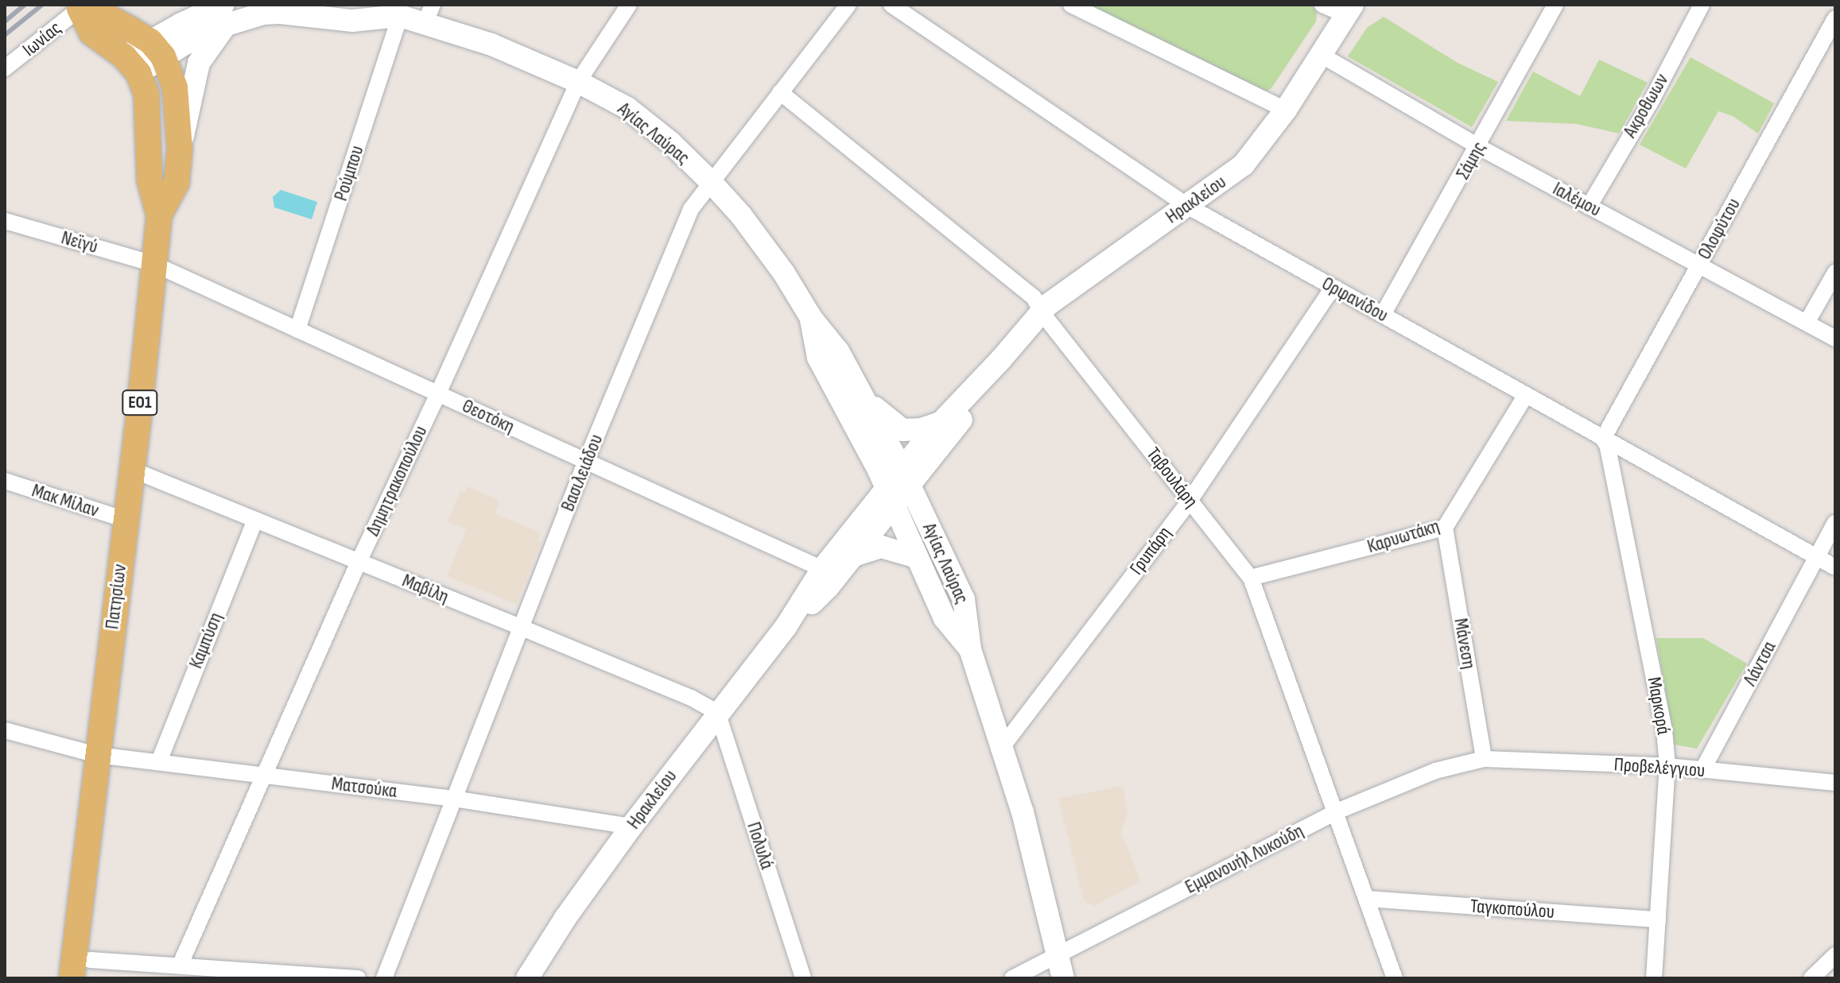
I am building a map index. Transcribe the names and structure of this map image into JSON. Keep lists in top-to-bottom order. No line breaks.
{"streets":{"main road":["ΕΟ1","Πατησίων"],"street":["Ιωνίας","Ακροθωων","Αγίας Λαύρας","Σάμης","Ρούμπου","Ηρακλείου","Ιαλέμου","Ολοφύτου","Νεϊγύ","Ορφανίδου","Θεοτόκη","Βασιλειάδου","Ταβουλάρη","Δημητρακοπούλου","Μακ Μίλαν","Καρυωτάκη","Γρυπάρη","Μαβίλη","Καμπύση","Μάνεση","Λάντσα","Μαρκορά","Προβελέγγιου","Ματσούκα","Πολυλά","Εμμανουήλ Λυκούδη","Ταγκοπούλου"]},"crossings":[["Ακροθωων","Ιαλέμου"],["Αγίας Λαύρας","Ρούμπου"],["Αγίας Λαύρας","Ηρακλείου"],["Αγίας Λαύρας","Βασιλειάδου"],["Αγίας Λαύρας","Δημητρακοπούλου"],["Αγίας Λαύρας","Γρυπάρη"],["Αγίας Λαύρας","Πατησίων"],["Αγίας Λαύρας","Εμμανουήλ Λυκούδη"],["Σάμης","Ιαλέμου"],["Σάμης","Ορφανίδου"],["Ρούμπου","Θεοτόκη"],["Ηρακλείου","Ιαλέμου"],["Ηρακλείου","Ορφανίδου"],["Ηρακλείου","Θεοτόκη"],["Ηρακλείου","Ταβουλάρη"],["Ηρακλείου","Μαβίλη"],["Ηρακλείου","Ματσούκα"],["Ηρακλείου","Πολυλά"],["Ιαλέμου","Ολοφύτου"],["Ολοφύτου","Ορφανίδου"],["Ολοφύτου","Μαρκορά"],["Νεϊγύ","Θεοτόκη"],["Νεϊγύ","Πατησίων"],["Ορφανίδου","Καρυωτάκη"],["Ορφανίδου","Γρυπάρη"],["Ορφανίδου","Λάντσα"],["Ορφανίδου","Μαρκορά"],["Θεοτόκη","Βασιλειάδου"],["Θεοτόκη","Δημητρακοπούλου"],["Θεοτόκη","Πατησίων"],["Βασιλειάδου","Ταβουλάρη"],["Βασιλειάδου","Μαβίλη"],["Βασιλειάδου","Ματσούκα"],["Ταβουλάρη","Καρυωτάκη"],["Ταβουλάρη","Γρυπάρη"],["Ταβουλάρη","Εμμανουήλ Λυκούδη"],["Ταβουλάρη","Ταγκοπούλου"],["Δημητρακοπούλου","Μαβίλη"],["Δημητρακοπούλου","Ματσούκα"],["Μακ Μίλαν","Πατησίων"],["Καρυωτάκη","Μάνεση"],["Μαβίλη","Πατησίων"],["Μαβίλη","Καμπύση"],["Μαβίλη","Πολυλά"],["Πατησίων","Ματσούκα"],["Καμπύση","Ματσούκα"],["Μάνεση","Προβελέγγιου"],["Μάνεση","Εμμανουήλ Λυκούδη"],["Λάντσα","Προβελέγγιου"],["Μαρκορά","Προβελέγγιου"],["Μαρκορά","Ταγκοπούλου"],["Προβελέγγιου","Εμμανουήλ Λυκούδη"]]}
